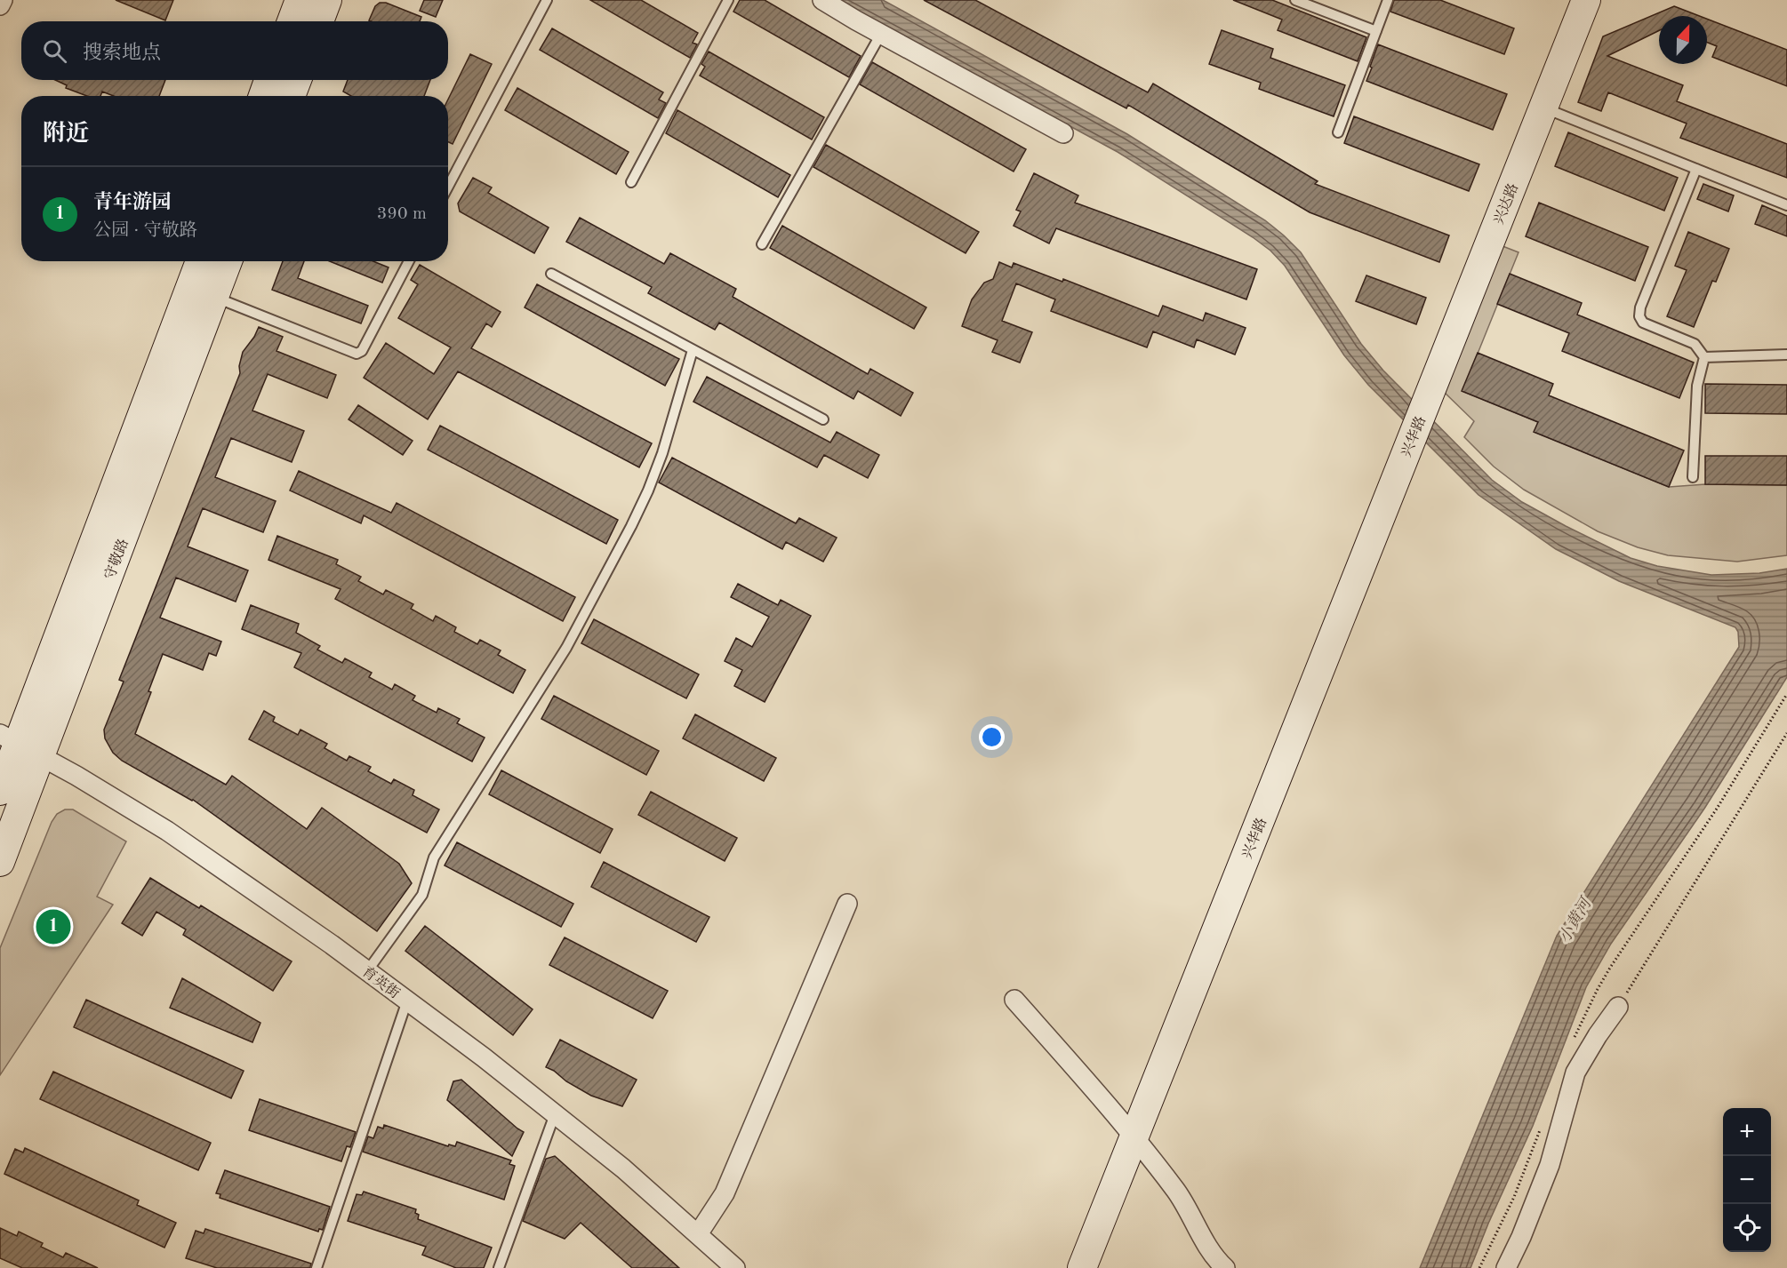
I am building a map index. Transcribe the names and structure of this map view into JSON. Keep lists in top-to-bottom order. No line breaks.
{"streets":{"street":["兴达路","兴华路","守敬路","育英街"]},"crossings":[["兴达路","兴华路"],["守敬路","育英街"]],"water":["小黄河"],"north":"top","page":{"search":"搜索地点","heading":"附近","list":[{"mark":"1","name":"青年游园","note":"公园 · 守敬路","value":"390 m"}],"pins":"1","map_buttons":["+","−"]}}
